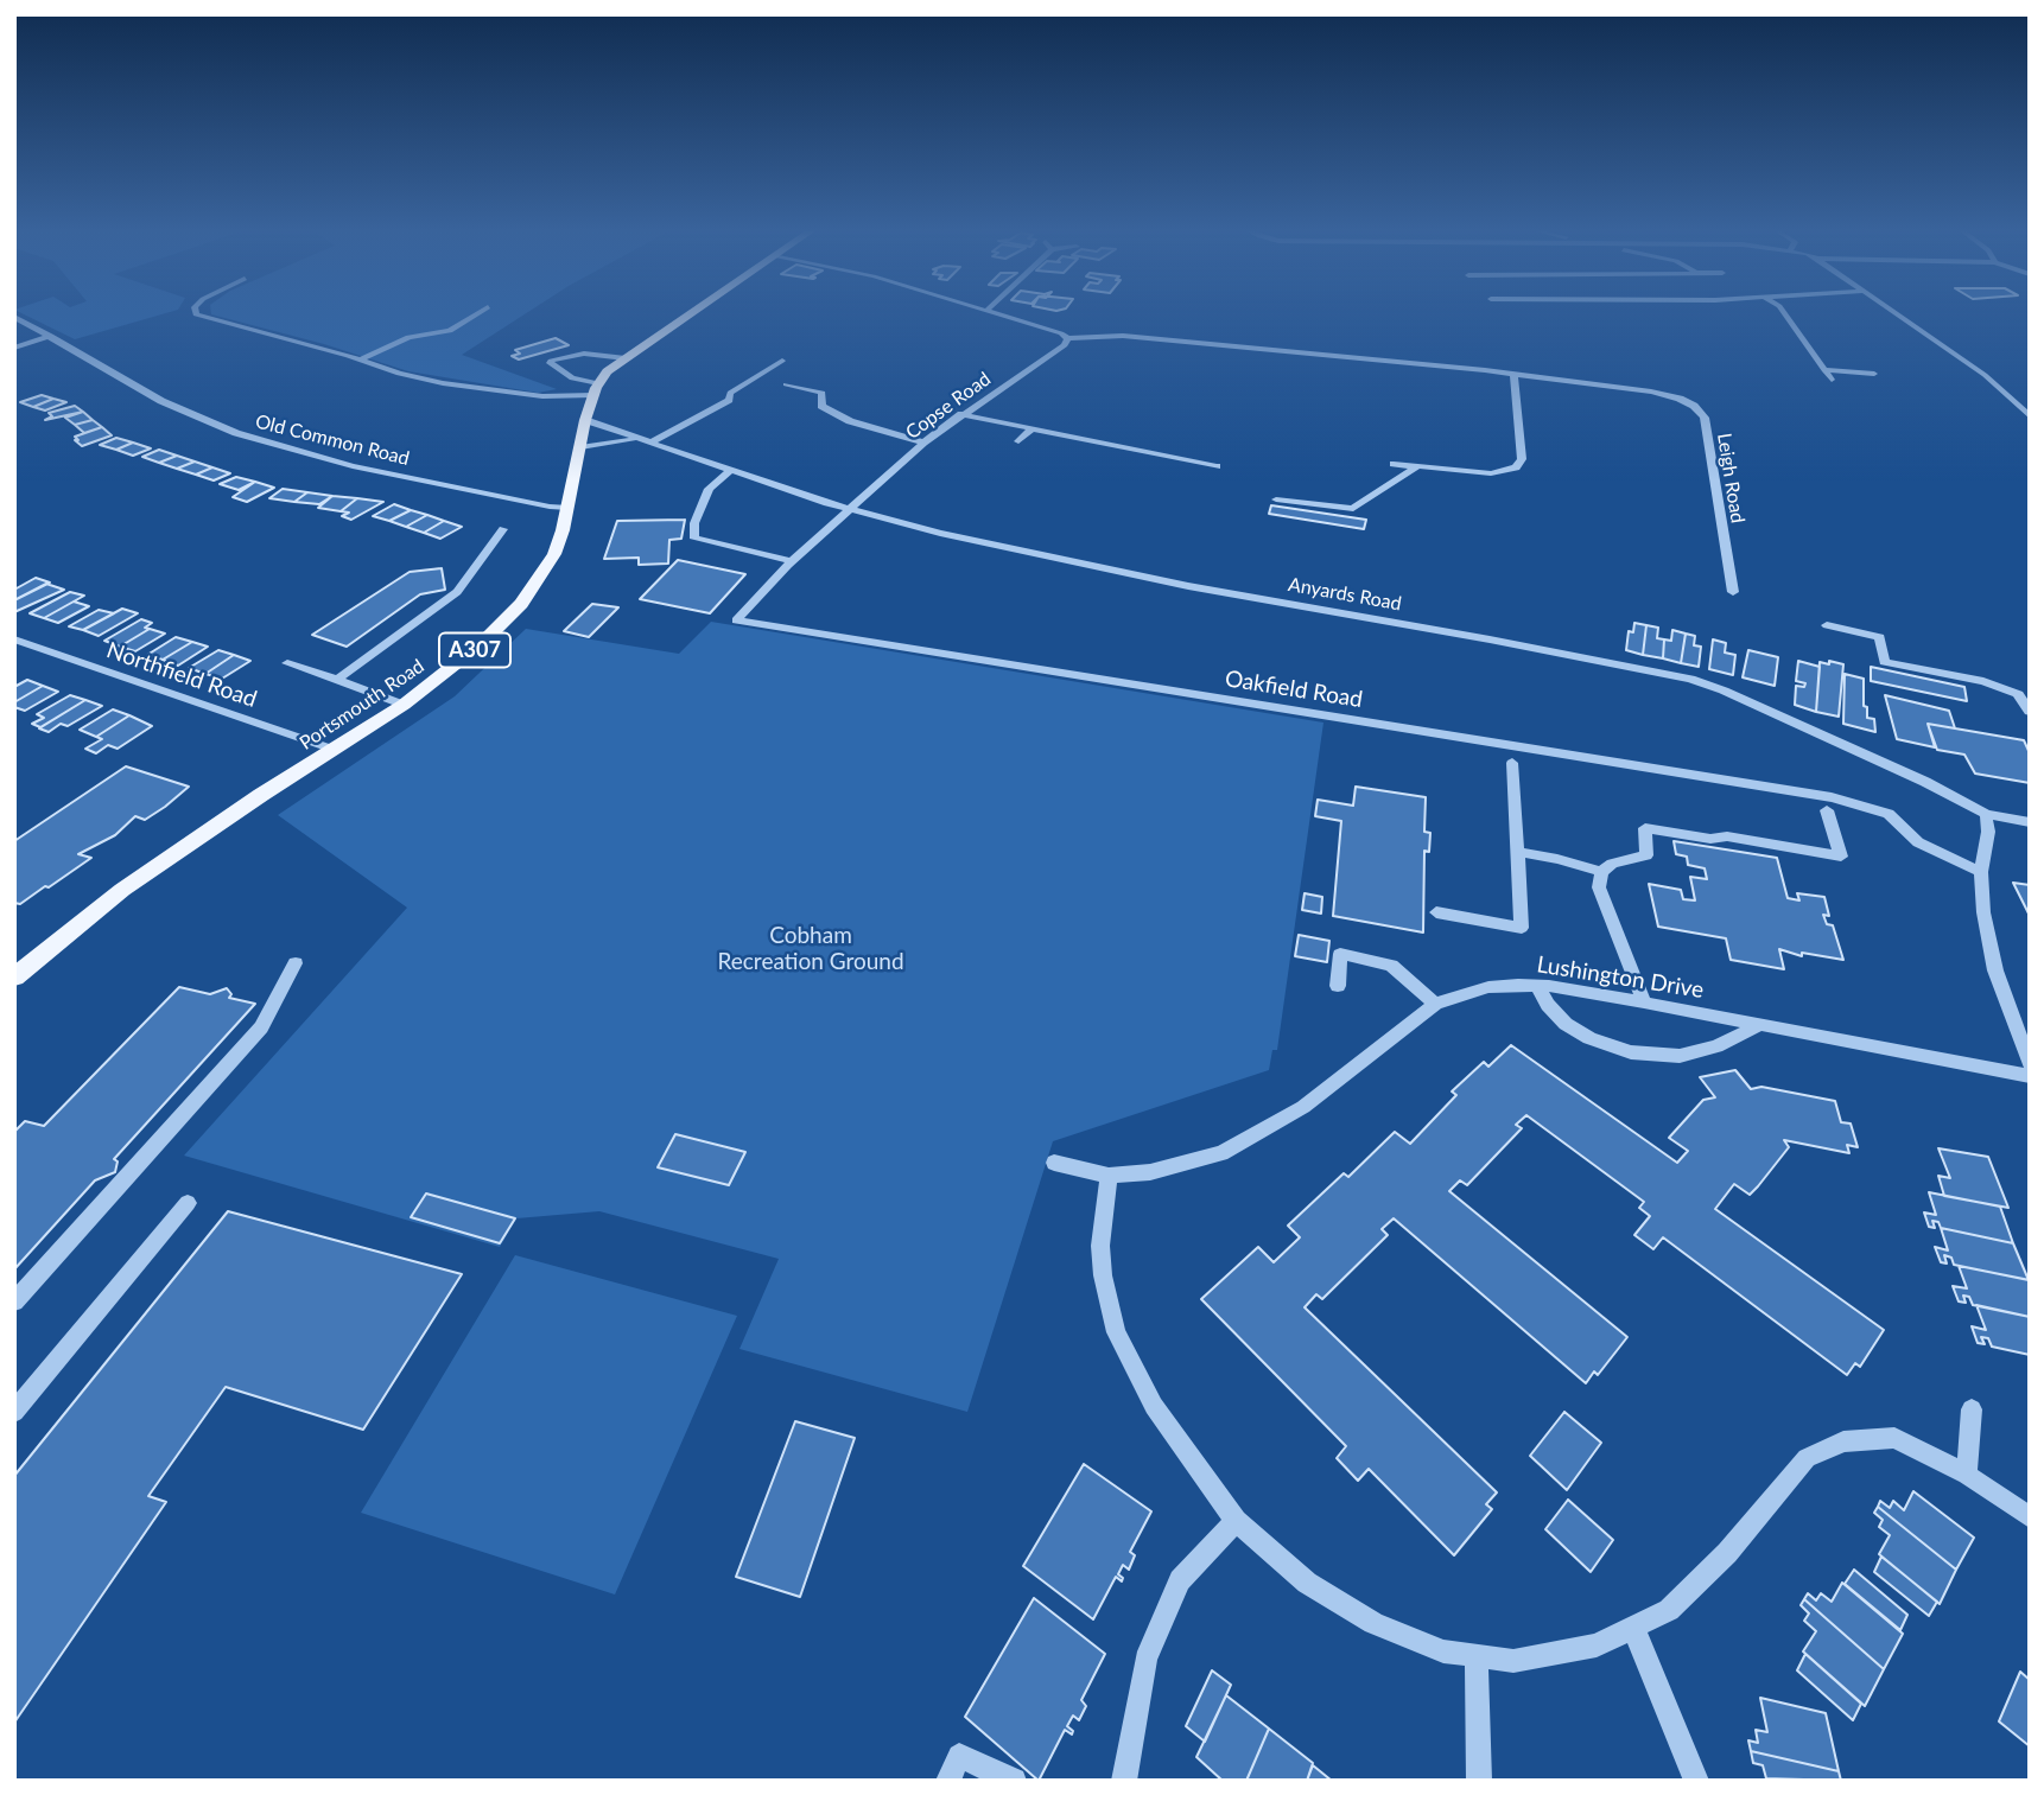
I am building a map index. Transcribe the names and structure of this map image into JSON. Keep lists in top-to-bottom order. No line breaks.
{"streets":{"main road":["A307","Portsmouth Road"],"street":["Copse Road","Old Common Road","Leigh Road","Anyards Road","Northfield Road","Oakfield Road","Lushington Drive"]},"crossings":[["Copse Road","Leigh Road"],["Copse Road","Anyards Road"],["Copse Road","Oakfield Road"],["Old Common Road","Portsmouth Road"],["Anyards Road","Oakfield Road"],["Anyards Road","Portsmouth Road"],["Northfield Road","Portsmouth Road"]],"parks":["Cobham Recreation Ground"]}
